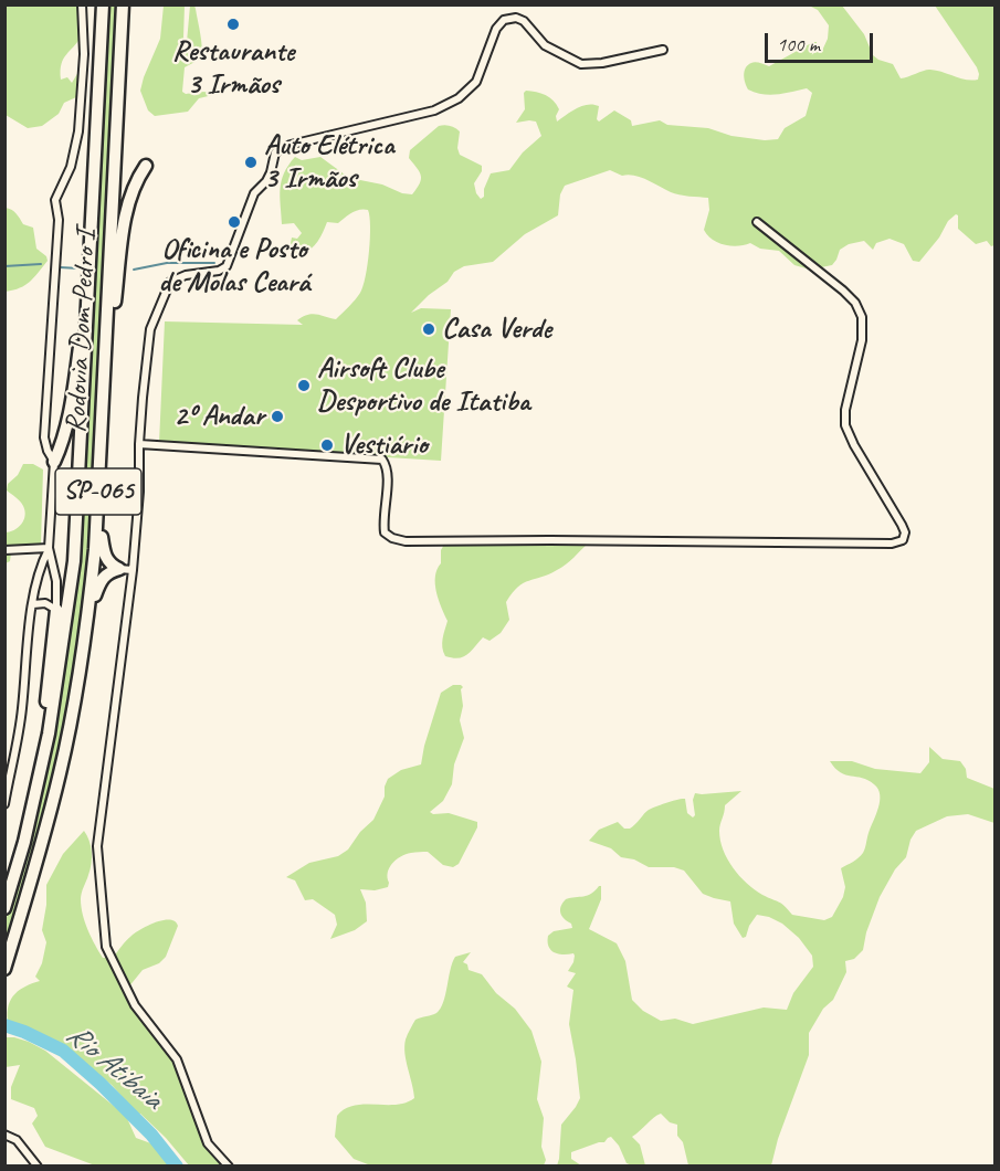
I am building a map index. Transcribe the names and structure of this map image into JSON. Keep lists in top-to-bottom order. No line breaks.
{"streets":{"highway":["Rodovia Dom Pedro I","SP-065"]},"water":["Rio Atibaia"],"places":["Restaurante 3 Irmãos","Auto Elétrica 3 Irmãos","Oficina e Posto de Molas Ceará","Casa Verde","Airsoft Clube Desportivo de Itatiba","2º Andar","Vestiário"],"scale_bar":"100 m"}
